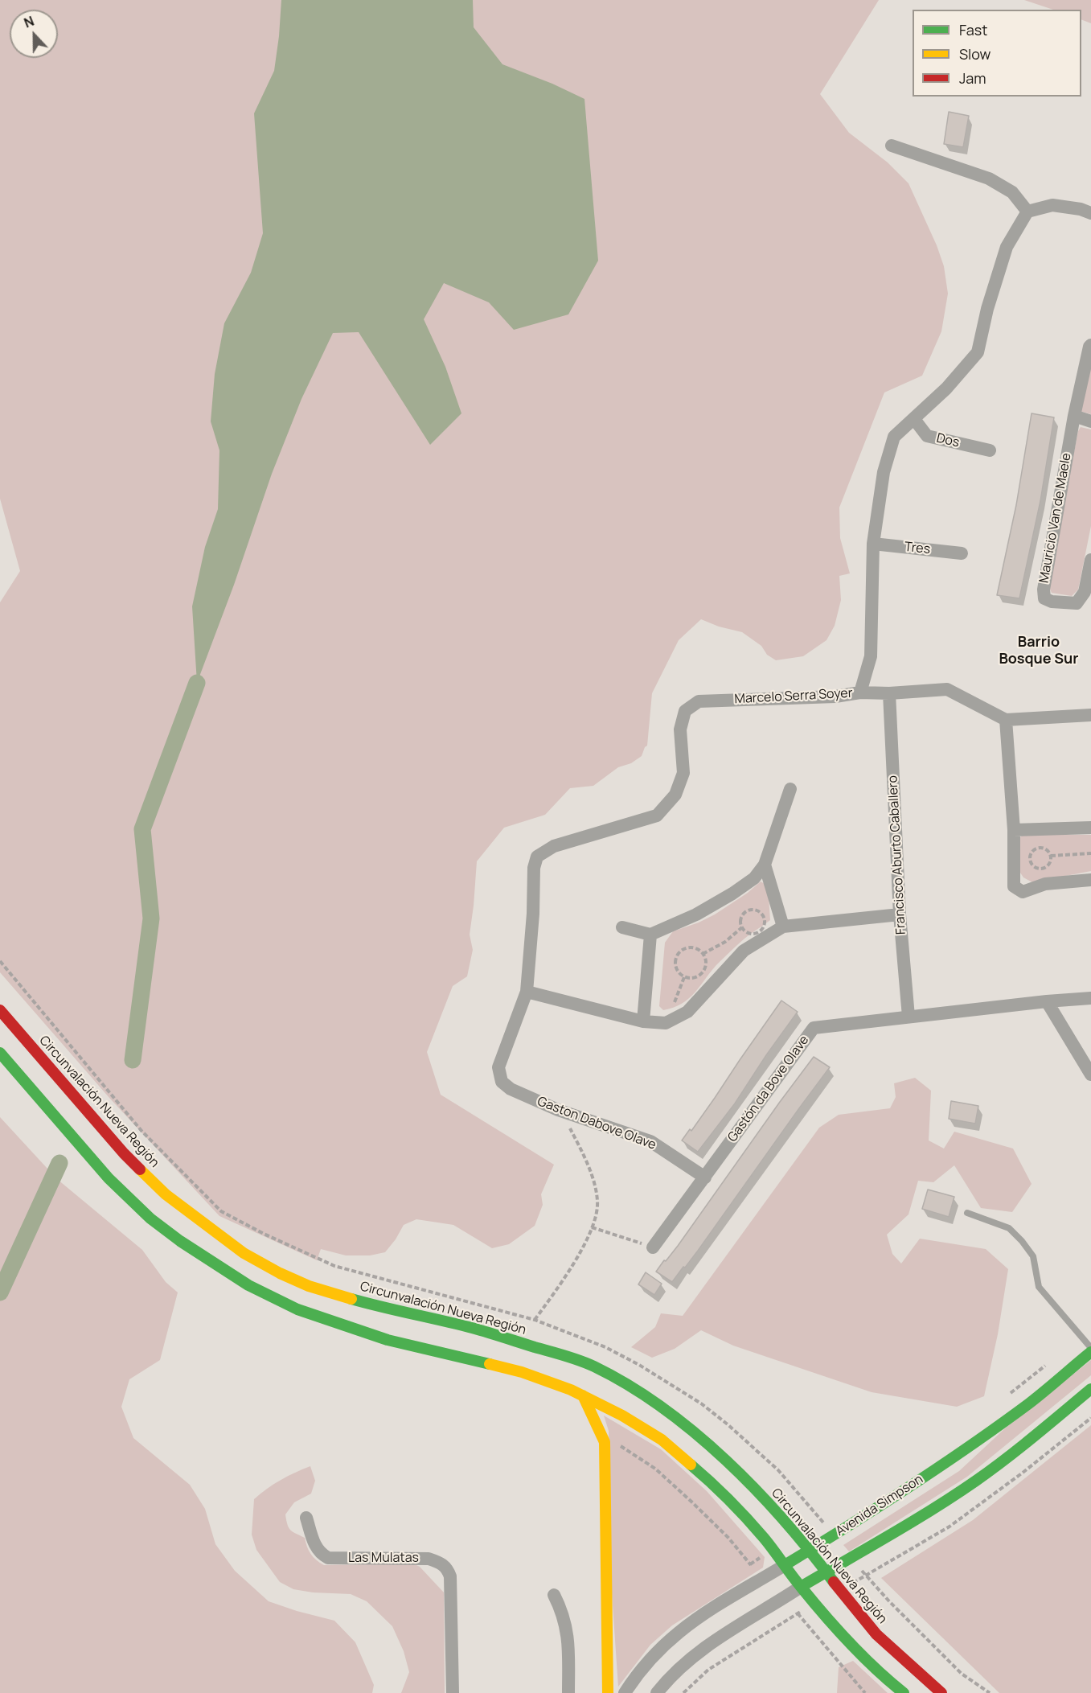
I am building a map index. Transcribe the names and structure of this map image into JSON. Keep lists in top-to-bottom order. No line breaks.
{"streets":{"main road":["Circunvalación Nueva Región","Avenida Simpson"],"street":["Dos","Mauricio Van de Maele","Tres","Marcelo Serra Soyer","Francisco Aburto Caballero","Gastón da Bove Olave","Gaston Dabove Olave","Las Mulatas"]},"crossings":[["Dos","Marcelo Serra Soyer"],["Tres","Marcelo Serra Soyer"],["Marcelo Serra Soyer","Gaston Dabove Olave"],["Francisco Aburto Caballero","Gastón da Bove Olave"],["Gastón da Bove Olave","Gaston Dabove Olave"],["Circunvalación Nueva Región","Avenida Simpson"]],"districts":["Barrio Bosque Sur"],"legend":["Fast","Slow","Jam"],"north":"top"}
